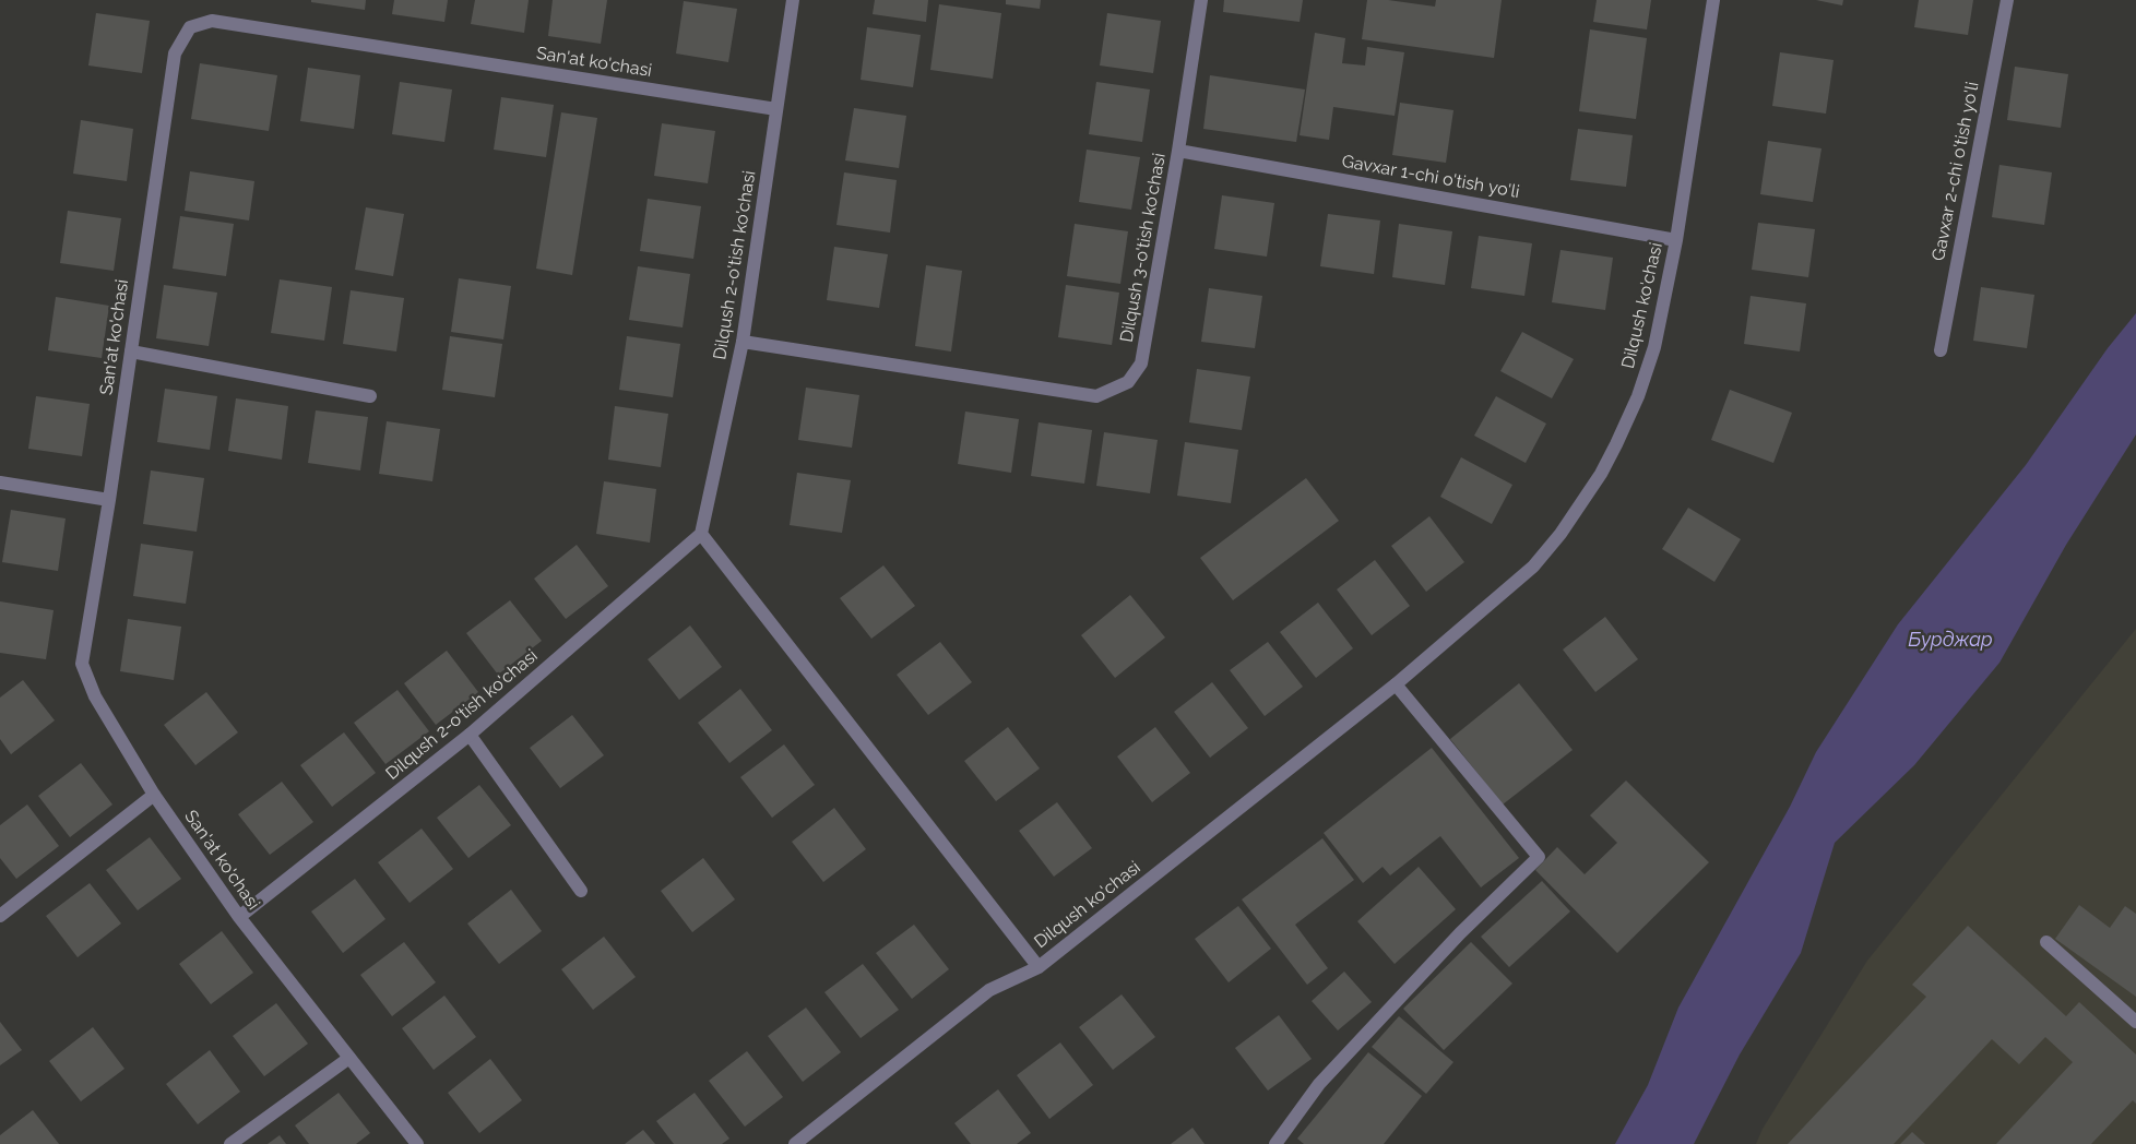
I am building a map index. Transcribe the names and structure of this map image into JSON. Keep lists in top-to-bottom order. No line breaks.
{"streets":{"street":["San'at ko'chasi","Gavxar 2-chi o'tish yo'li","Gavxar 1-chi o'tish yo'li","Dilqush 3-o'tish ko'chasi","Dilqush 2-o'tish ko'chasi","Dilqush ko'chasi"]},"crossings":[["San'at ko'chasi","Dilqush 2-o'tish ko'chasi"],["Gavxar 1-chi o'tish yo'li","Dilqush 3-o'tish ko'chasi"],["Gavxar 1-chi o'tish yo'li","Dilqush ko'chasi"],["Dilqush 3-o'tish ko'chasi","Dilqush 2-o'tish ko'chasi"]],"water":["Бурджар"]}
